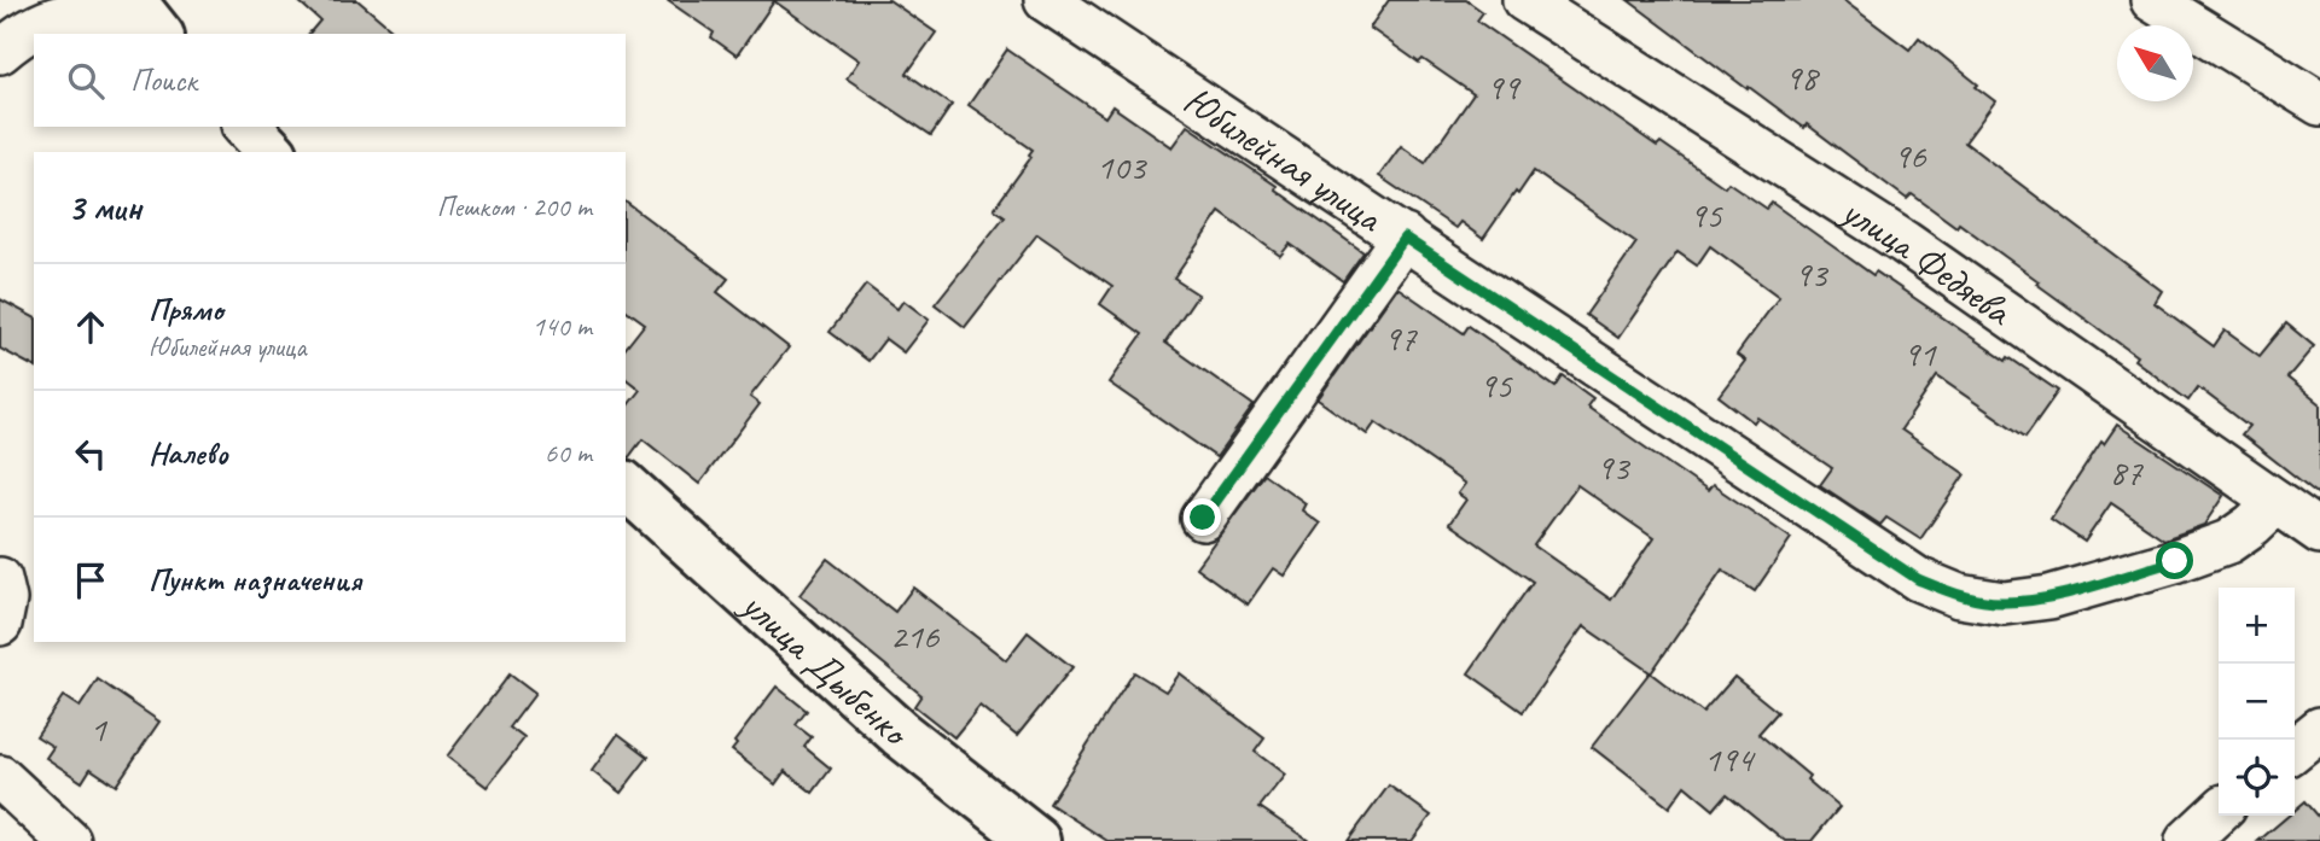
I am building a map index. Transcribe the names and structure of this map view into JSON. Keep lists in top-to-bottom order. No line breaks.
{"streets":{"main road":["улица Дыбенко"],"street":["Юбилейная улица","улица Федяева"]},"crossings":[["Юбилейная улица","улица Федяева"]],"house_numbers":["98","99","96","103","95","93","97","91","95","93","87","216","1","194"],"north":"top left","page":{"search":"Поиск","heading":["3 мин","Пешком · 200 m"],"list":[["Прямо","Юбилейная улица","140 m"],["Налево","60 m"],"Пункт назначения"],"map_buttons":["+","−"]}}
